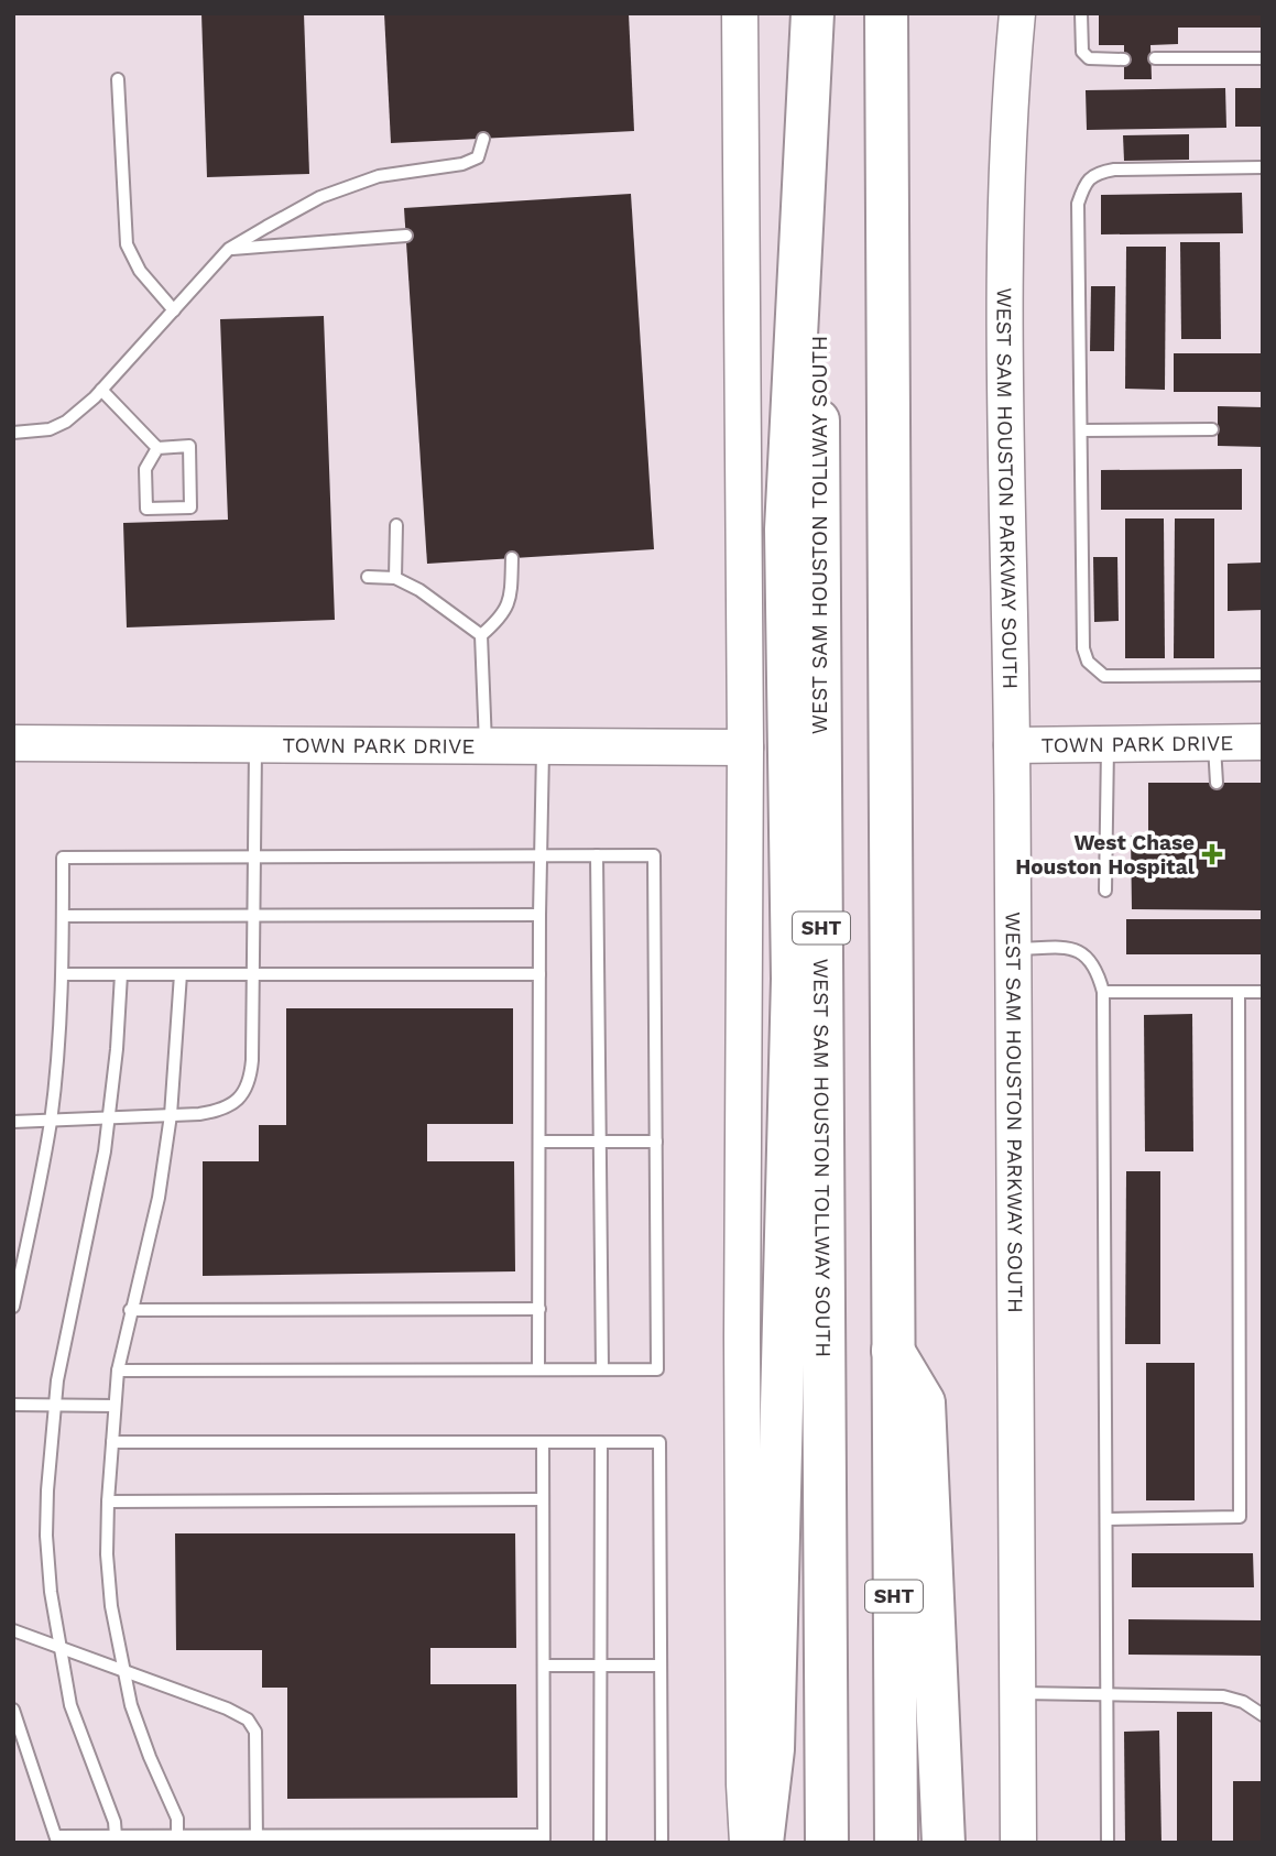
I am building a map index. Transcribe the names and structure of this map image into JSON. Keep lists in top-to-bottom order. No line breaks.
{"streets":{"highway":["WEST SAM HOUSTON TOLLWAY SOUTH","SHT"],"main road":["WEST SAM HOUSTON PARKWAY SOUTH","TOWN PARK DRIVE"]},"crossings":[["WEST SAM HOUSTON PARKWAY SOUTH","TOWN PARK DRIVE"]],"places":{"health":["West Chase Houston Hospital"]}}
